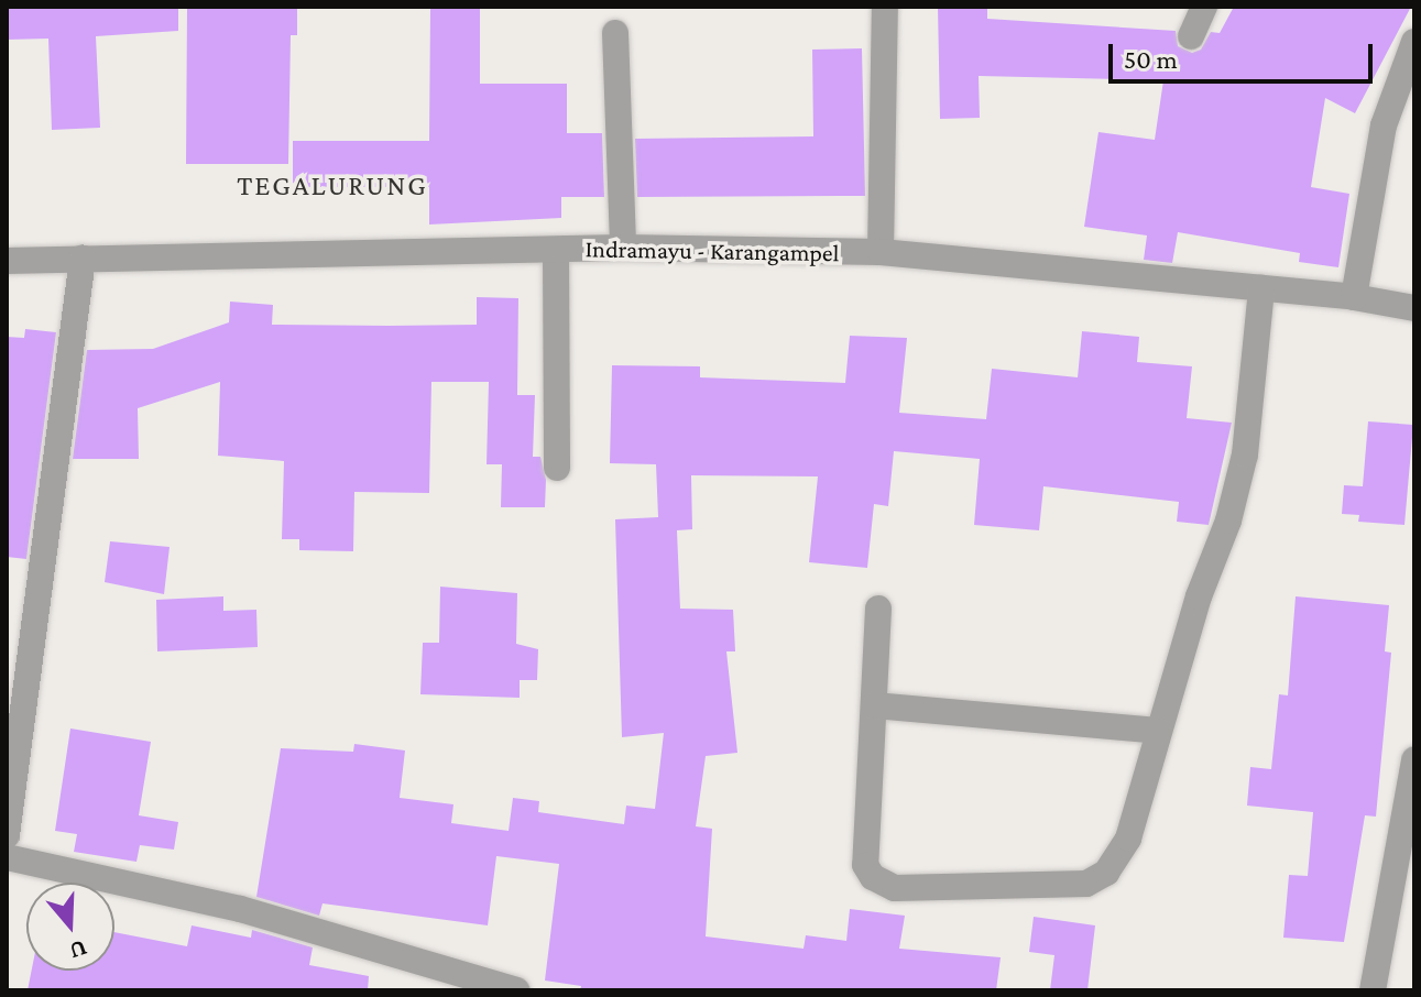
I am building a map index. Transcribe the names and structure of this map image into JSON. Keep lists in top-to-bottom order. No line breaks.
{"streets":{"street":["Indramayu - Karangampel"]},"districts":["TEGALURUNG"],"scale_bar":"50 m","north":"bottom"}
